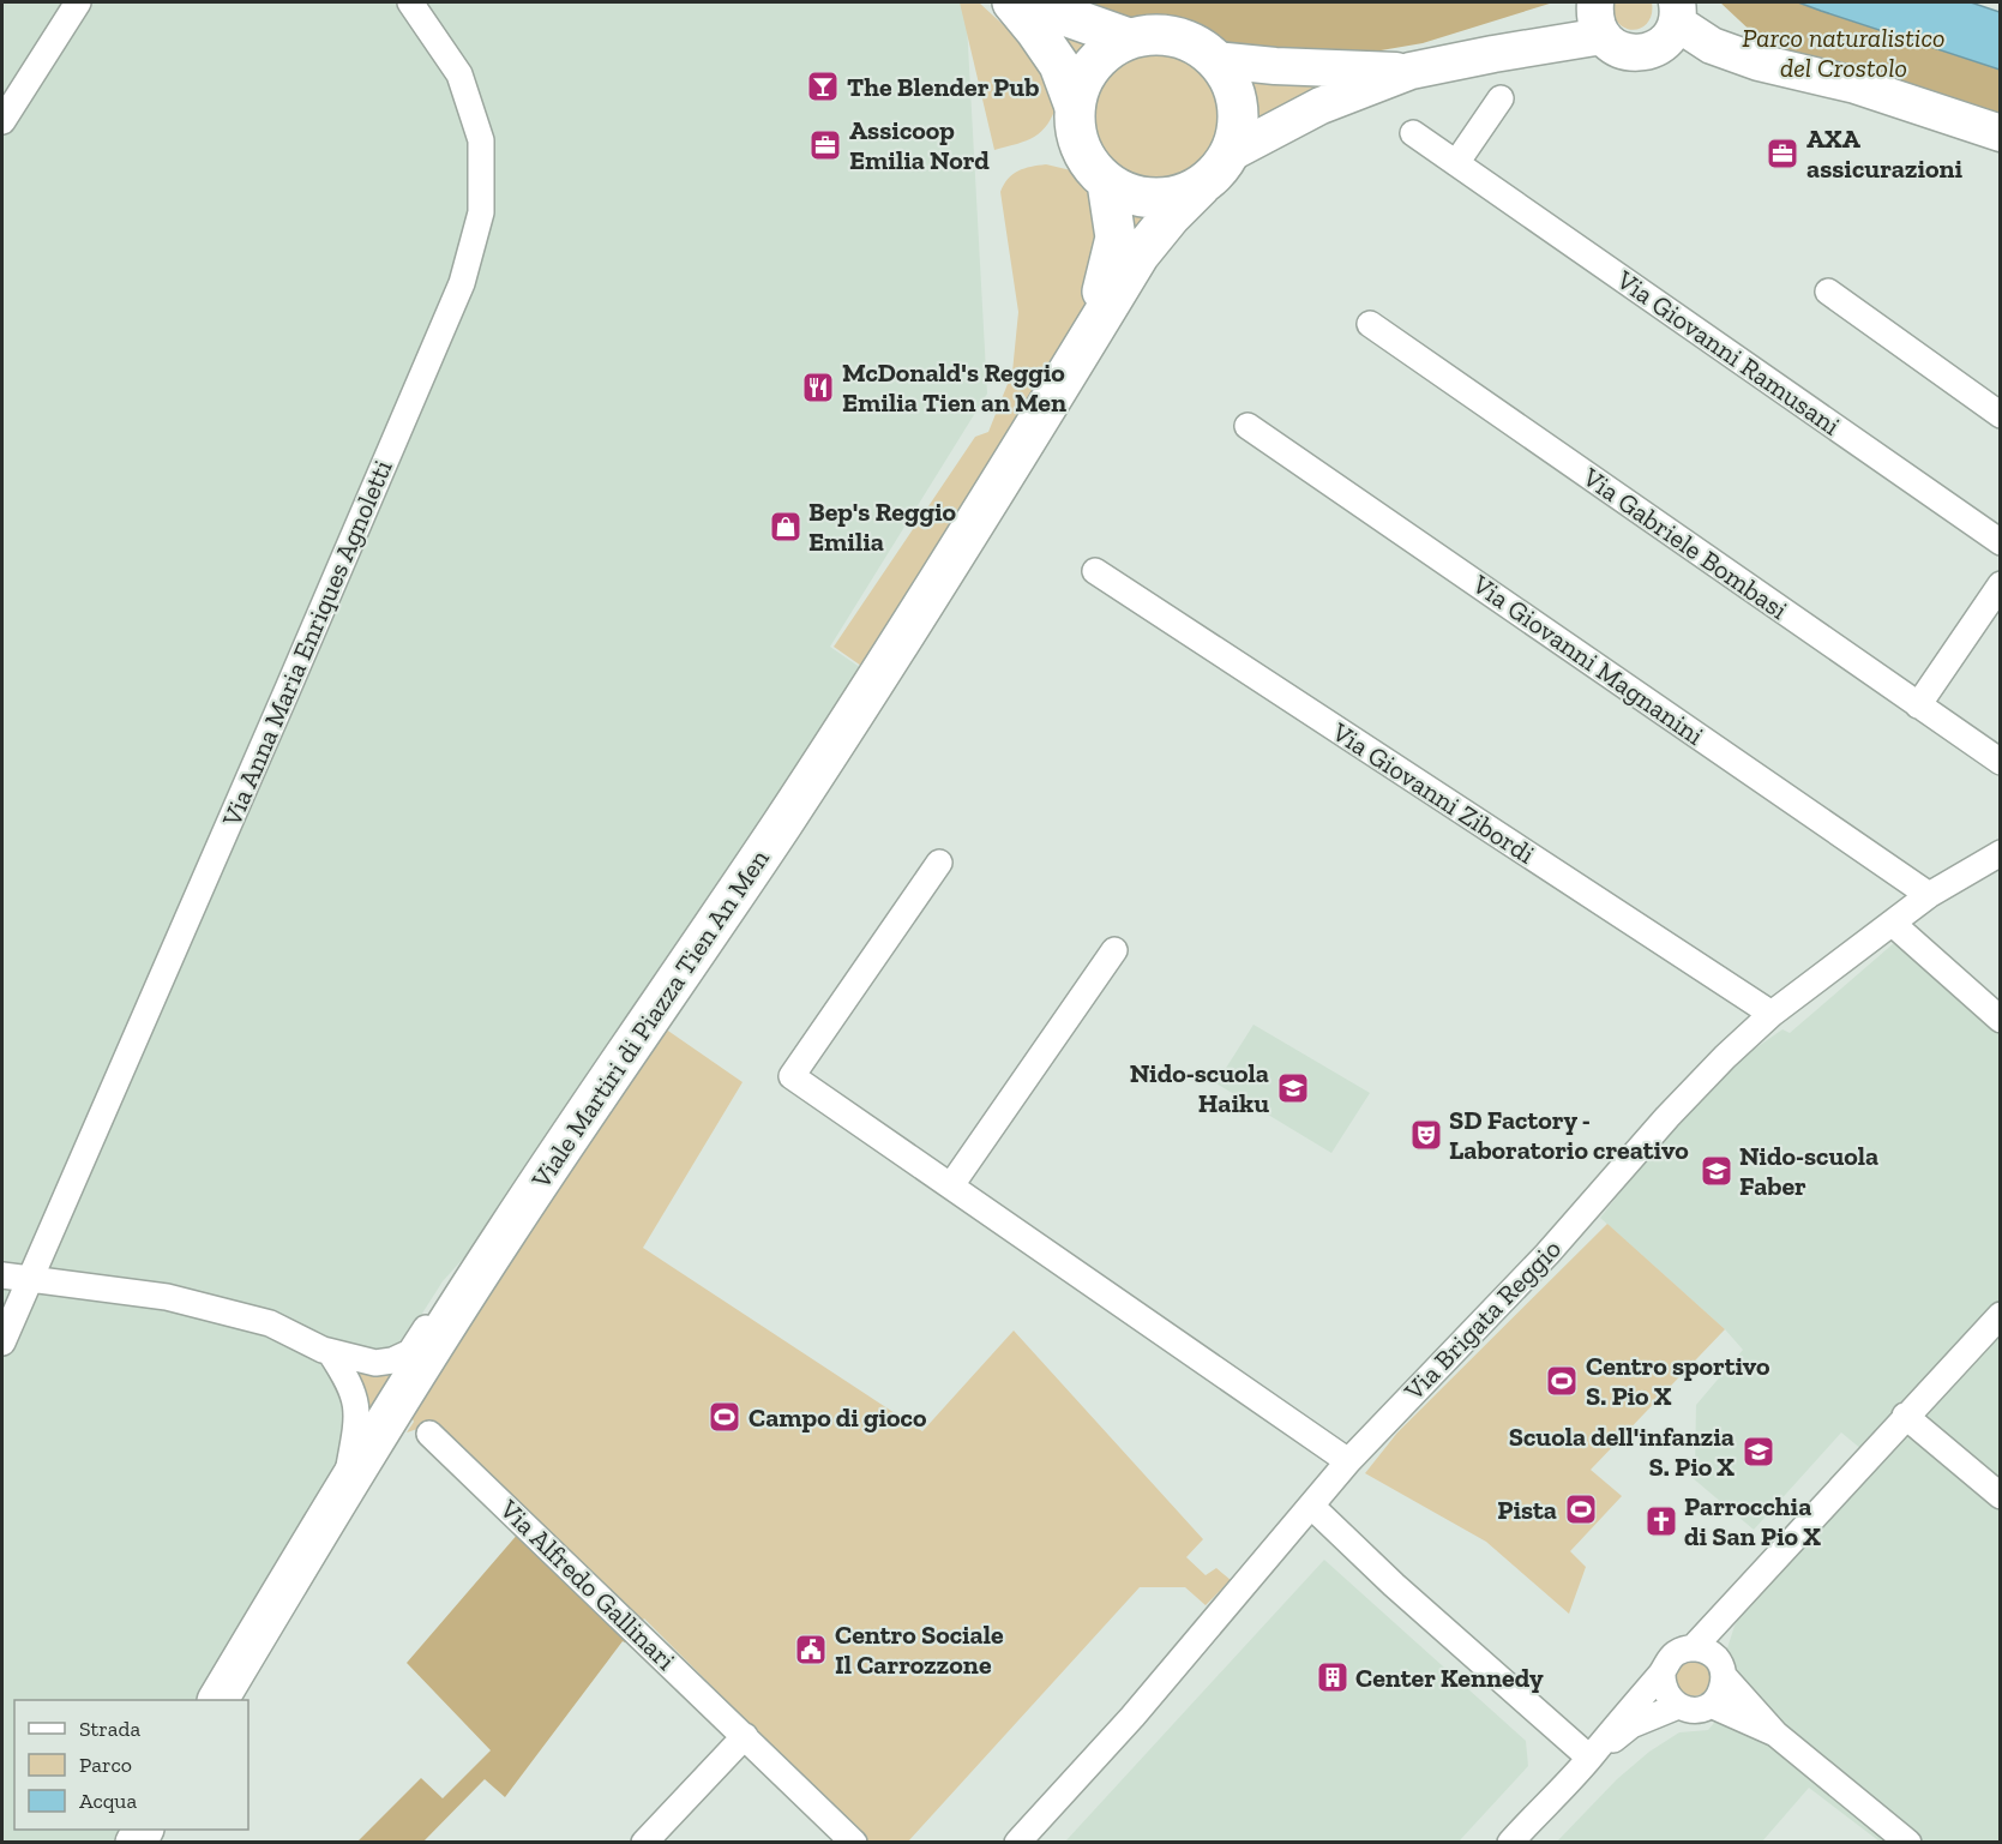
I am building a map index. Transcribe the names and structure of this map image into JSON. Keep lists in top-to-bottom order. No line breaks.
{"streets":{"main road":["Viale Martiri di Piazza Tien An Men"],"street":["Via Giovanni Ramusani","Via Gabriele Bombasi","Via Anna Maria Enriques Agnoletti","Via Giovanni Magnanini","Via Giovanni Zibordi","Via Brigata Reggio","Via Alfredo Gallinari"]},"crossings":[["Via Giovanni Magnanini","Via Brigata Reggio"],["Via Giovanni Zibordi","Via Brigata Reggio"]],"parks":["Parco naturalistico del Crostolo"],"places":{"bar":["The Blender Pub"],"office":["Assicoop Emilia Nord","AXA assicurazioni"],"restaurant":["McDonald's Reggio Emilia Tien an Men"],"shop":["Bep's Reggio Emilia"],"school or university":["Nido-scuola Haiku","Nido-scuola Faber","Scuola dell'infanzia S. Pio X"],"theatre":["SD Factory - Laboratorio creativo"],"sports":["Centro sportivo S. Pio X","Campo di gioco","Pista"],"church":["Parrocchia di San Pio X"],"public building":["Centro Sociale Il Carrozzone"],"building":["Center Kennedy"]},"legend":["Strada","Parco","Acqua"]}
